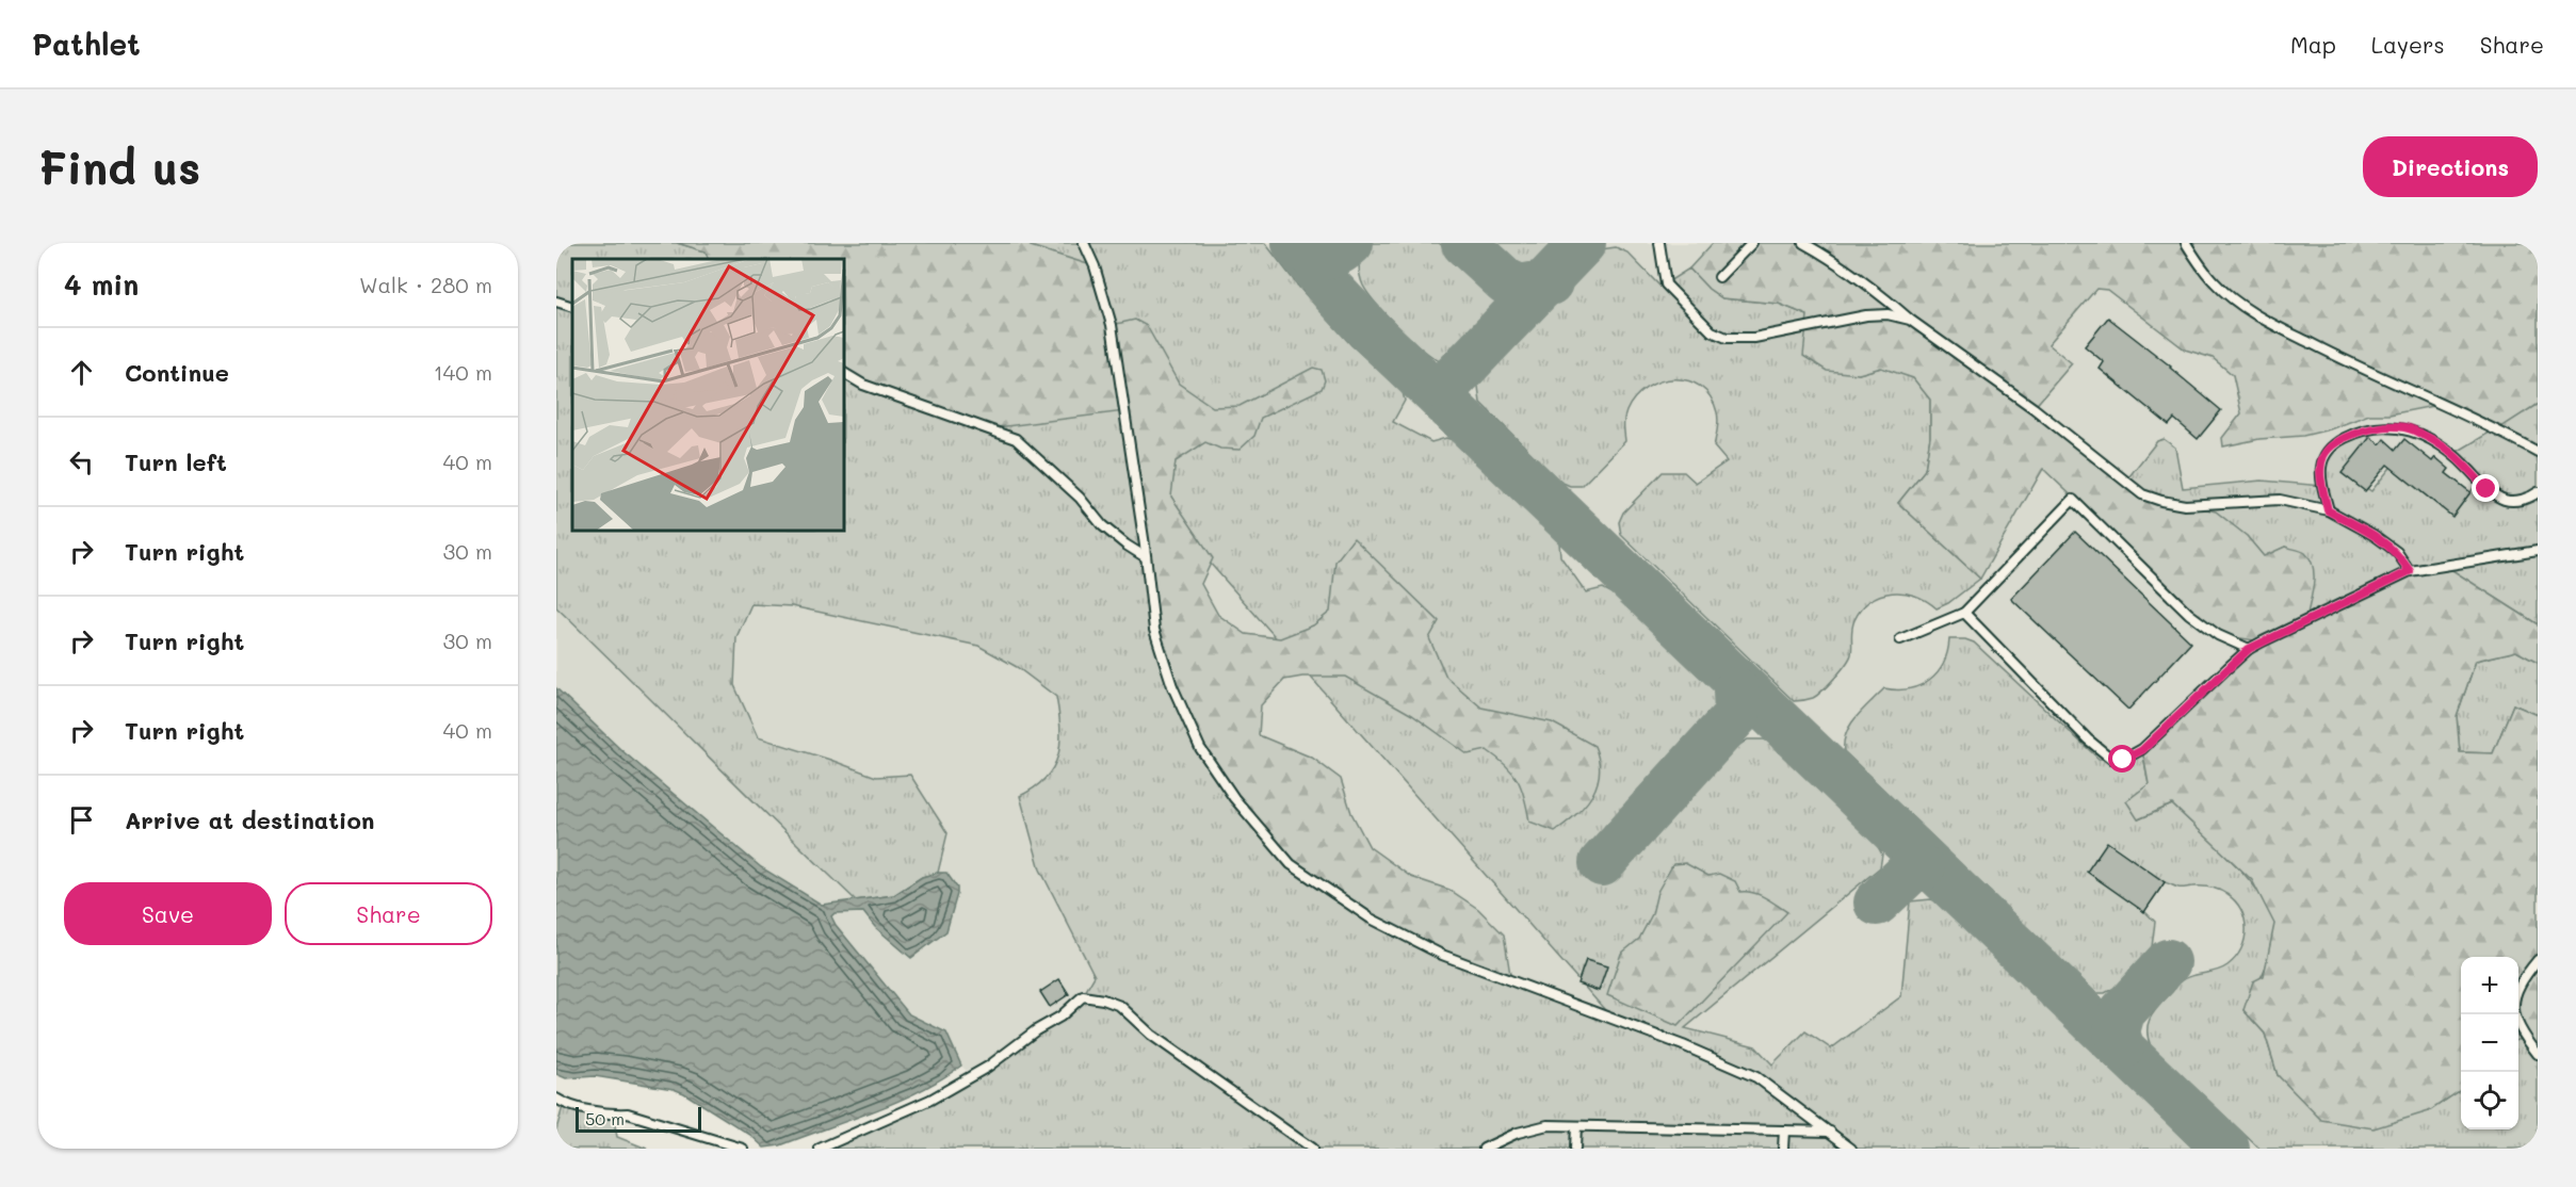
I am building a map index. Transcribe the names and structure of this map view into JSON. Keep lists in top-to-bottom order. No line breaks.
{"scale_bar":"50 m","page":{"header":"Pathlet","nav":["Map","Layers","Share"],"buttons":["Directions",["Save","Share"]],"title":"Find us","heading":["4 min","Walk · 280 m"],"list":[["Continue","140 m"],["Turn left","40 m"],["Turn right","30 m"],["Turn right","30 m"],["Turn right","40 m"],"Arrive at destination"],"map_buttons":["+","−"],"scale":"50 m"}}
